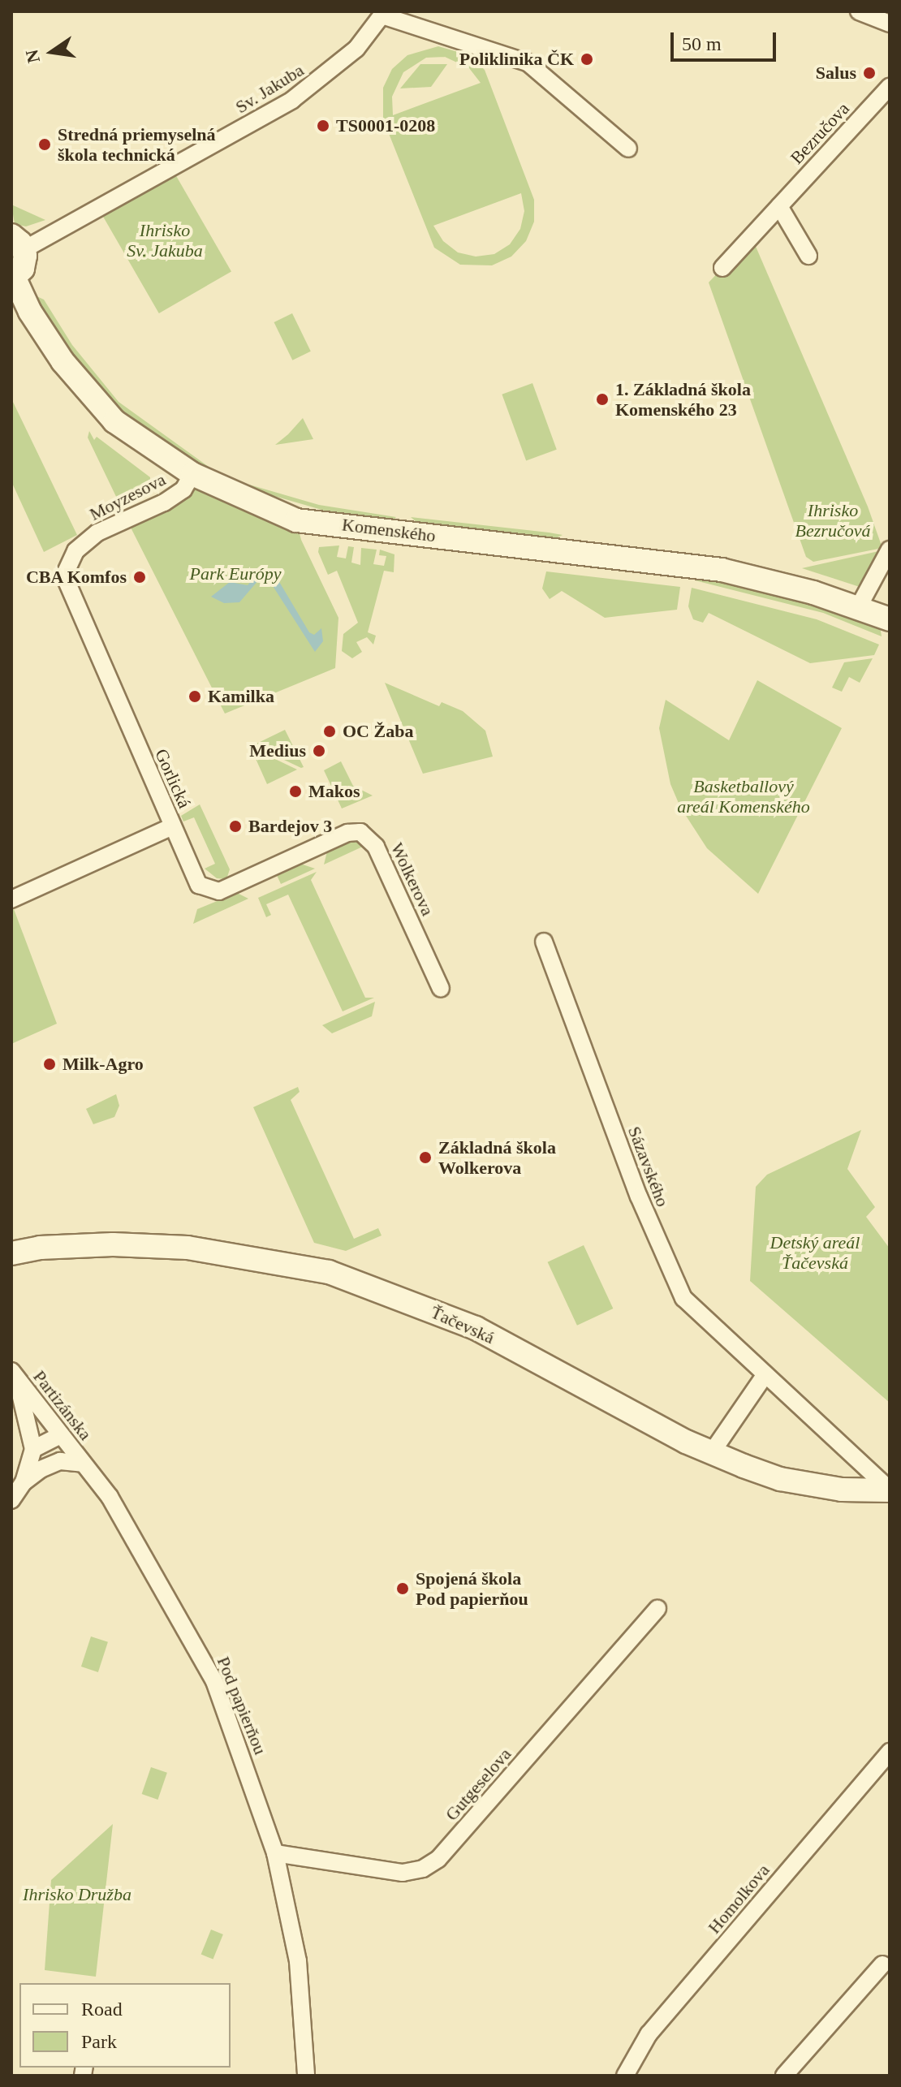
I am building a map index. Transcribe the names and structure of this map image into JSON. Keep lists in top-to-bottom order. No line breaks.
{"streets":{"street":["Sv. Jakuba","Bezručova","Moyzesova","Komenského","Gorlická","Wolkerova","Sázavského","Ťačevská","Partizánska","Pod papierňou","Gutgeselova","Homolkova"]},"crossings":[["Moyzesova","Komenského"],["Moyzesova","Gorlická"],["Gorlická","Wolkerova"],["Sázavského","Ťačevská"],["Partizánska","Pod papierňou"],["Pod papierňou","Gutgeselova"]],"parks":["Ihrisko Sv. Jakuba","Ihrisko Bezručová","Park Európy","Basketballový areál Komenského","Detský areál Ťačevská","Ihrisko Družba"],"places":["Poliklinika ČK","Salus","TS0001-0208","Stredná priemyselná škola technická","1. Základná škola Komenského 23","CBA Komfos","Kamilka","OC Žaba","Medius","Makos","Bardejov 3","Milk-Agro","Základná škola Wolkerova","Spojená škola Pod papierňou"],"legend":["Road","Park"],"scale_bar":"50 m","north":"left"}
